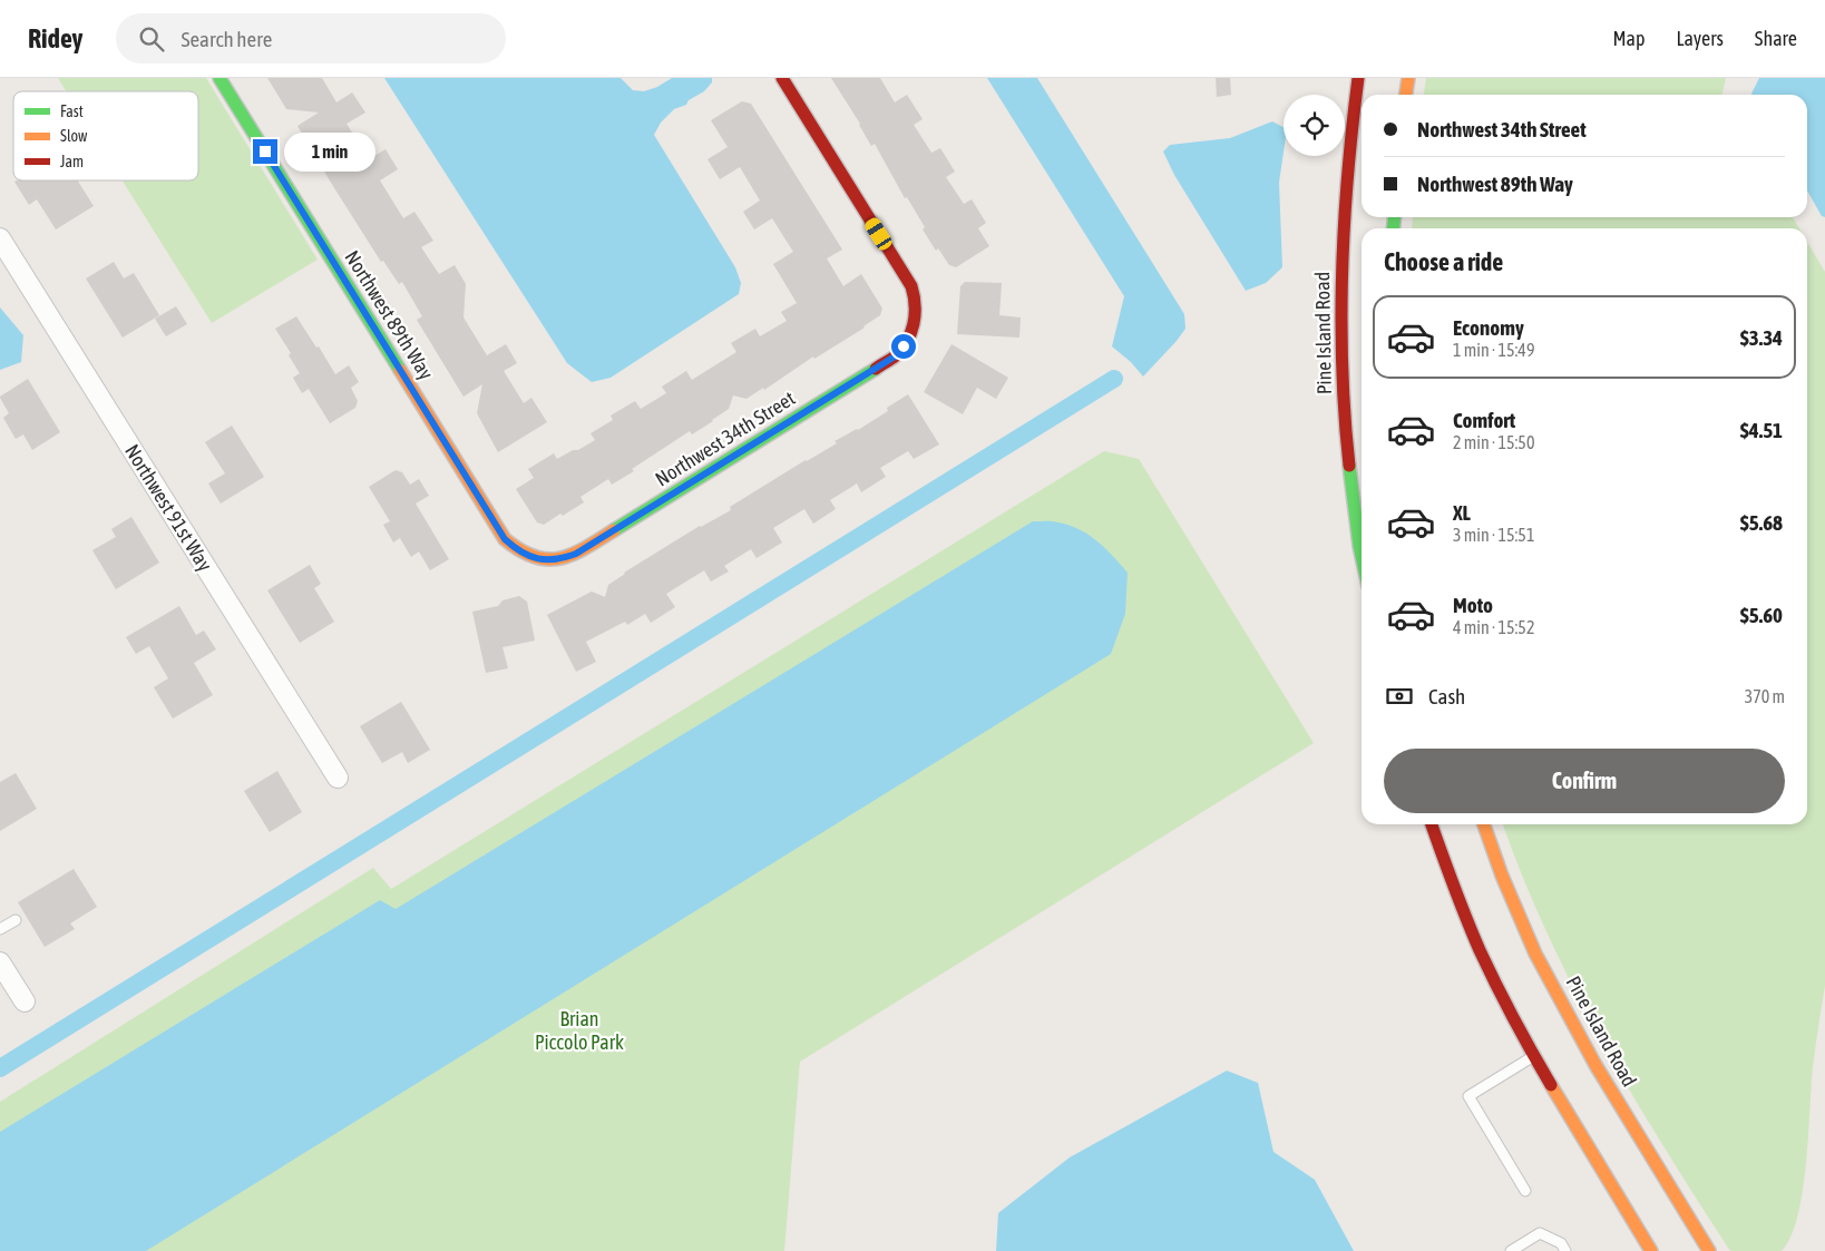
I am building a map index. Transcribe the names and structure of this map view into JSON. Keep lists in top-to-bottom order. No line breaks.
{"streets":{"main road":["Northwest 89th Way","Pine Island Road","Northwest 34th Street"],"street":["Northwest 91st Way"]},"crossings":[["Northwest 89th Way","Northwest 34th Street"]],"parks":["Brian Piccolo Park"],"legend":["Fast","Slow","Jam"],"page":{"header":"Ridey","search":"Search here","nav":["Map","Layers","Share"],"banner":["Northwest 34th Street","Northwest 89th Way"],"bubble":"1 min","heading":"Choose a ride","list":[{"name":"Economy","note":"1 min · 15:49","value":"$3.34"},{"name":"Comfort","note":"2 min · 15:50","value":"$4.51"},{"name":"XL","note":"3 min · 15:51","value":"$5.68"},{"name":"Moto","note":"4 min · 15:52","value":"$5.60"}],"pay":["Cash","370 m"],"buttons":"Confirm"}}
